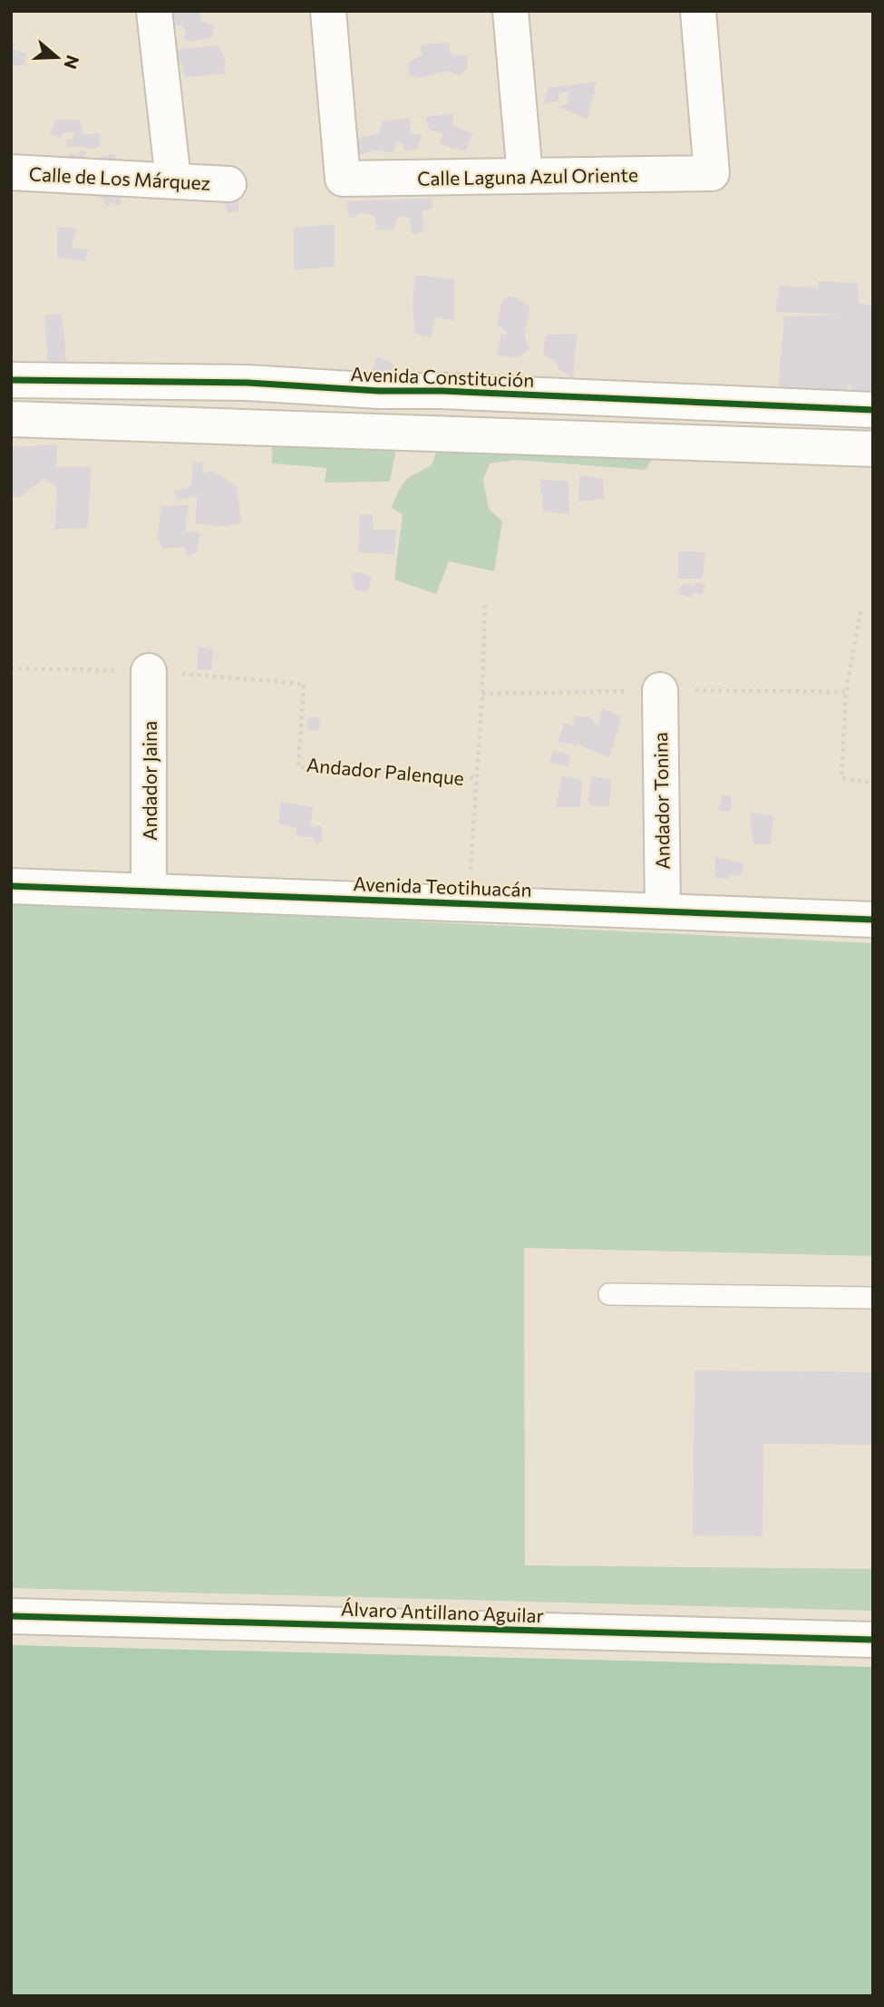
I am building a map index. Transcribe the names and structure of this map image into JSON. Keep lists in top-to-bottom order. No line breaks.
{"streets":{"street":["Calle Laguna Azul Oriente","Calle de Los Márquez","Avenida Constitución","Andador Jaina","Andador Tonina","Avenida Teotihuacán","Álvaro Antillano Aguilar"],"path":["Andador Palenque"]},"crossings":[["Andador Palenque","Avenida Teotihuacán"],["Andador Jaina","Avenida Teotihuacán"],["Andador Tonina","Avenida Teotihuacán"]],"north":"right"}
